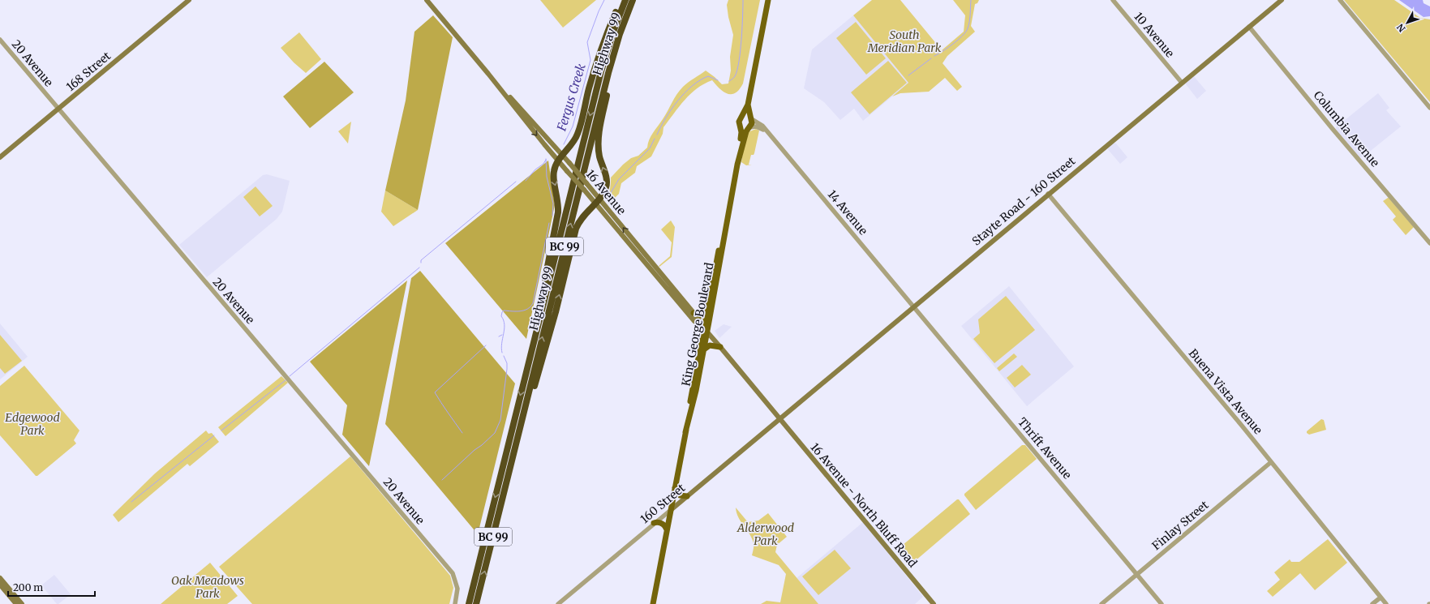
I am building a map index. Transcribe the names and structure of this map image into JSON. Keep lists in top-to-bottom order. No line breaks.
{"streets":{"highway":["Highway 99","BC 99"],"main road":["168 Street","16 Avenue","Stayte Road - 160 Street","King George Boulevard","160 Street","16 Avenue - North Bluff Road"],"street":["10 Avenue","20 Avenue","Columbia Avenue","14 Avenue","Buena Vista Avenue","Thrift Avenue","Finlay Street"]},"crossings":[["10 Avenue","Stayte Road - 160 Street"],["20 Avenue","168 Street"],["Columbia Avenue","Stayte Road - 160 Street"],["16 Avenue","Stayte Road - 160 Street"],["16 Avenue","King George Boulevard"],["16 Avenue","160 Street"],["16 Avenue","16 Avenue - North Bluff Road"],["Stayte Road - 160 Street","14 Avenue"],["Stayte Road - 160 Street","Buena Vista Avenue"],["Stayte Road - 160 Street","Thrift Avenue"],["Stayte Road - 160 Street","160 Street"],["Stayte Road - 160 Street","16 Avenue - North Bluff Road"],["14 Avenue","King George Boulevard"],["14 Avenue","Thrift Avenue"],["King George Boulevard","160 Street"],["Buena Vista Avenue","Finlay Street"],["Thrift Avenue","Finlay Street"],["160 Street","16 Avenue - North Bluff Road"]],"water":["Fergus Creek"],"parks":["South Meridian Park","Edgewood Park","Alderwood Park","Oak Meadows Park"],"scale_bar":"200 m","north":"bottom left"}
